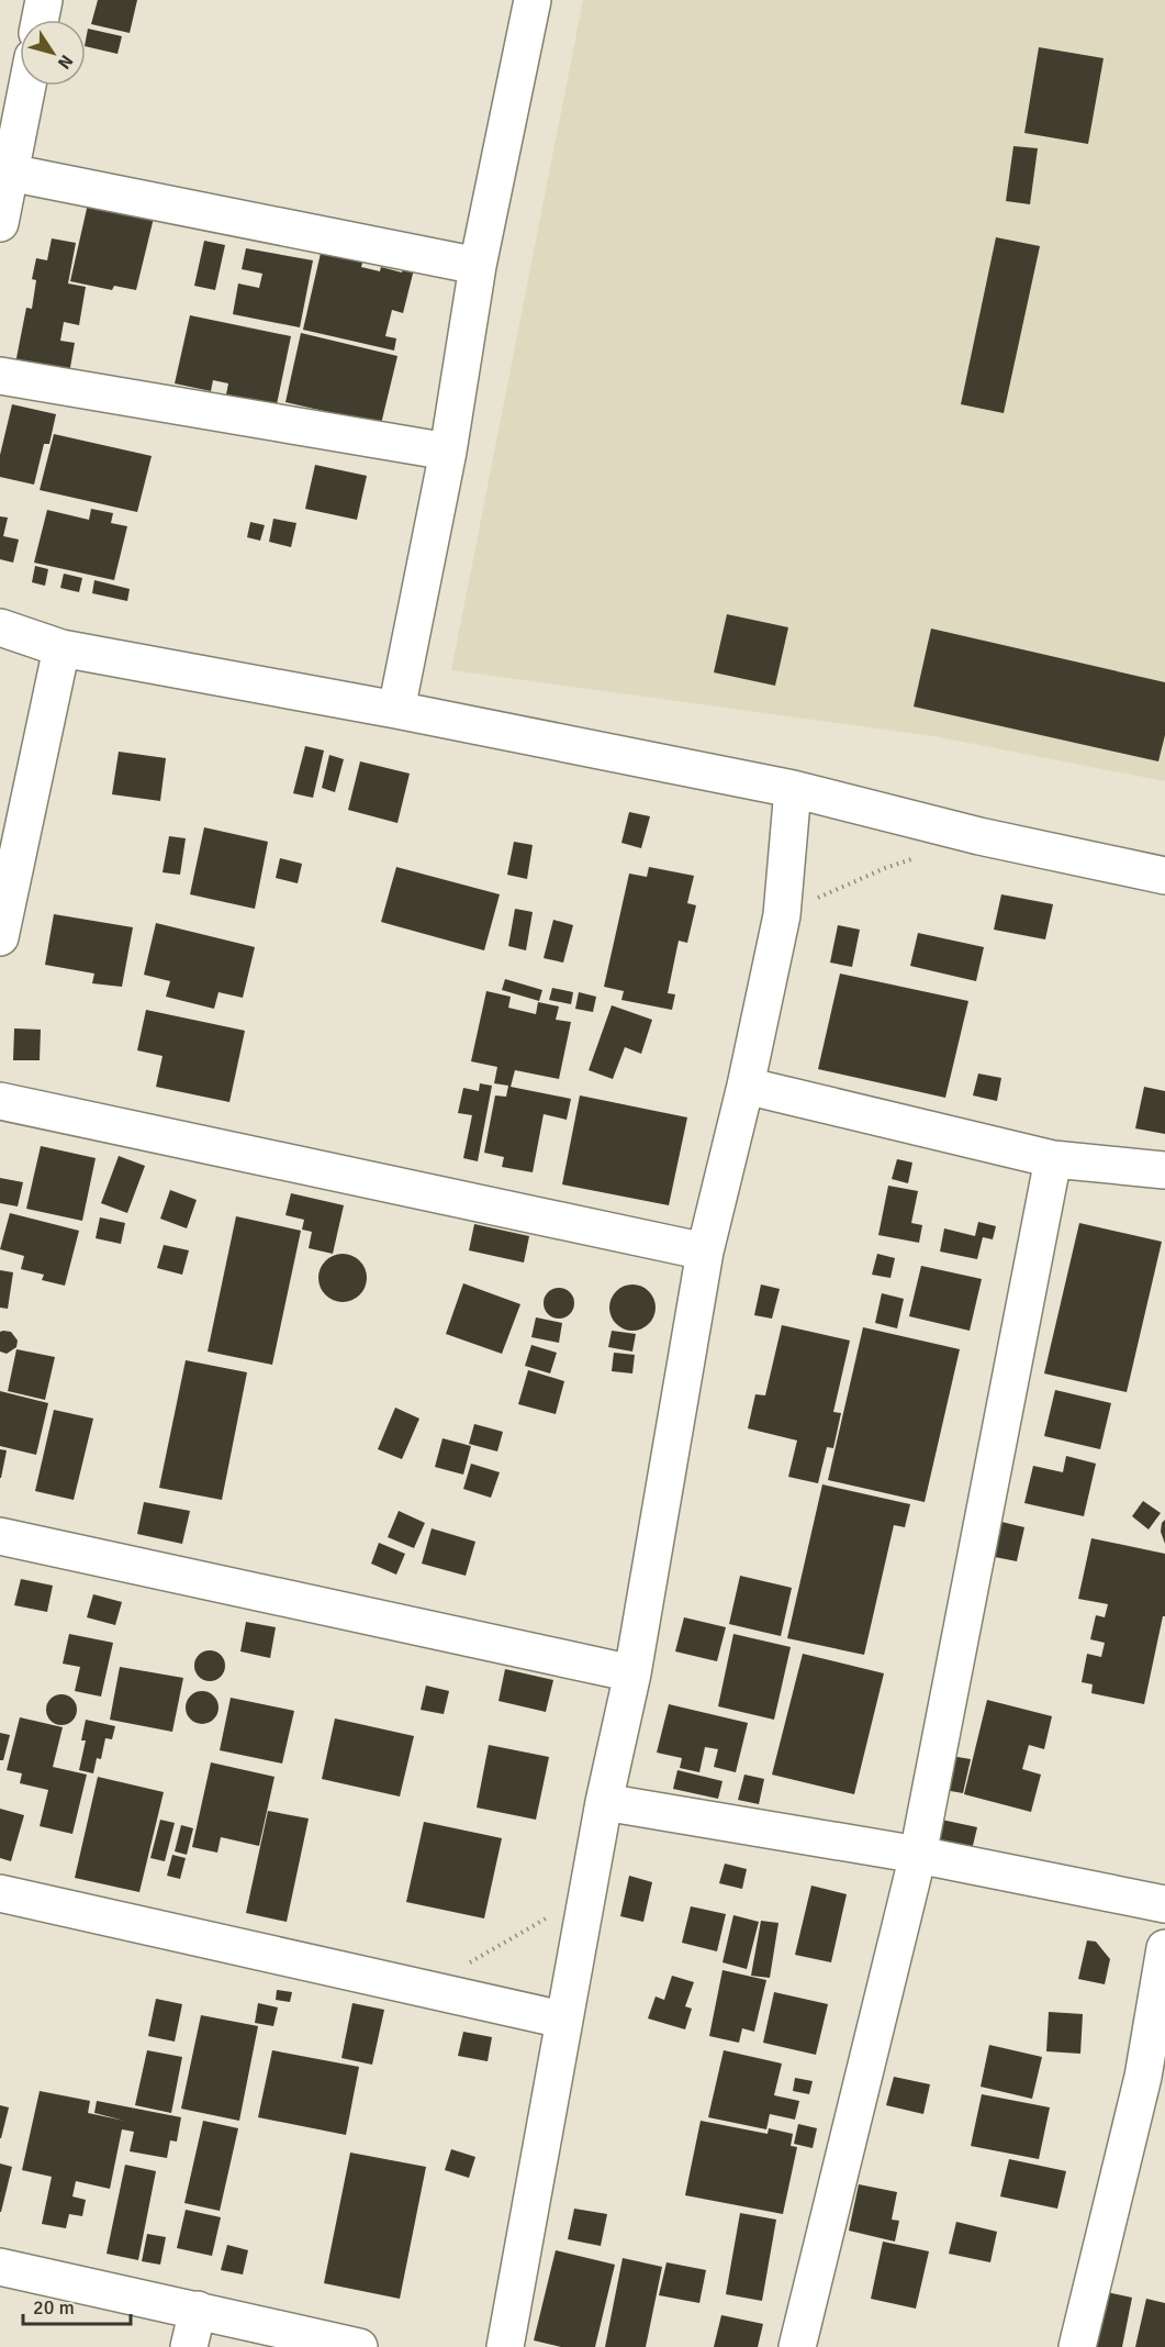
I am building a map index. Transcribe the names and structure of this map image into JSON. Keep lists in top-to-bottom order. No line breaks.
{"scale_bar":"20 m","north":"bottom right"}
